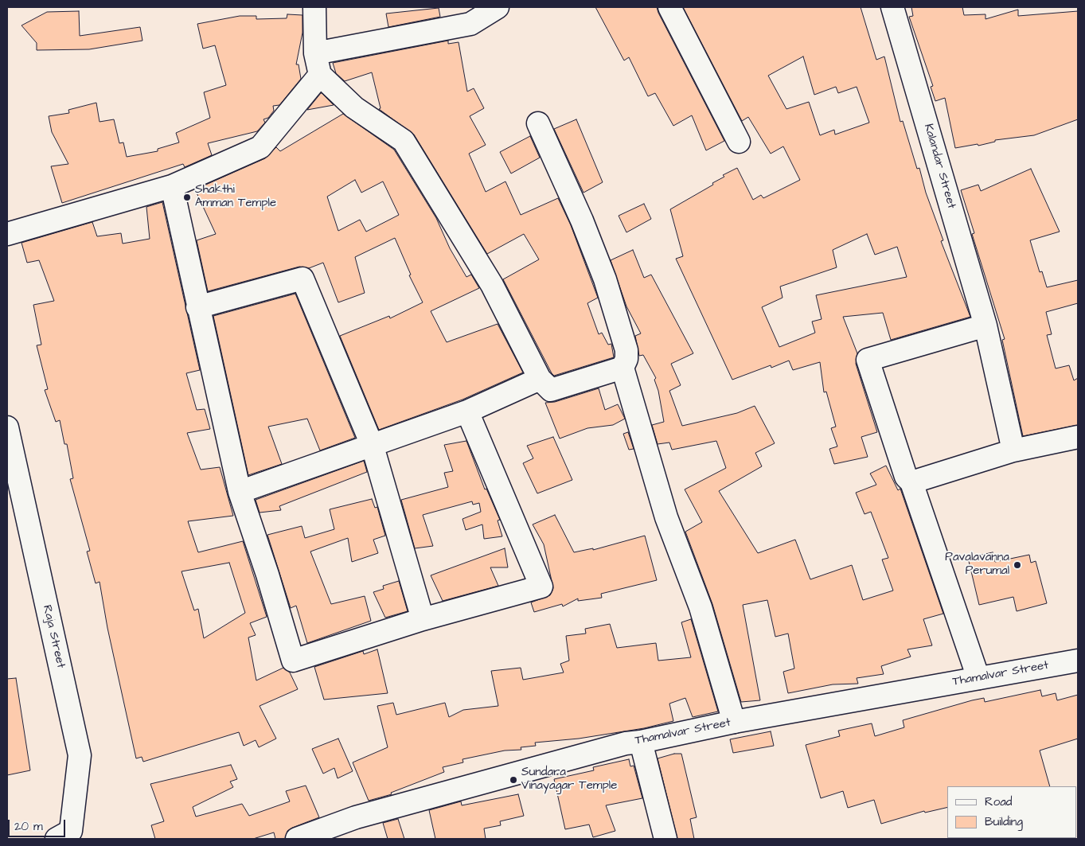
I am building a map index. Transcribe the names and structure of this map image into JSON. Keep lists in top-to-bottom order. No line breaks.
{"streets":{"street":["Kalandar Street","Raja Street","Thamalvar Street"]},"places":["Shakthi Amman Temple","Pavalavanna Perumal","Sundara Vinayagar Temple"],"legend":["Road","Building"],"scale_bar":"20 m"}
